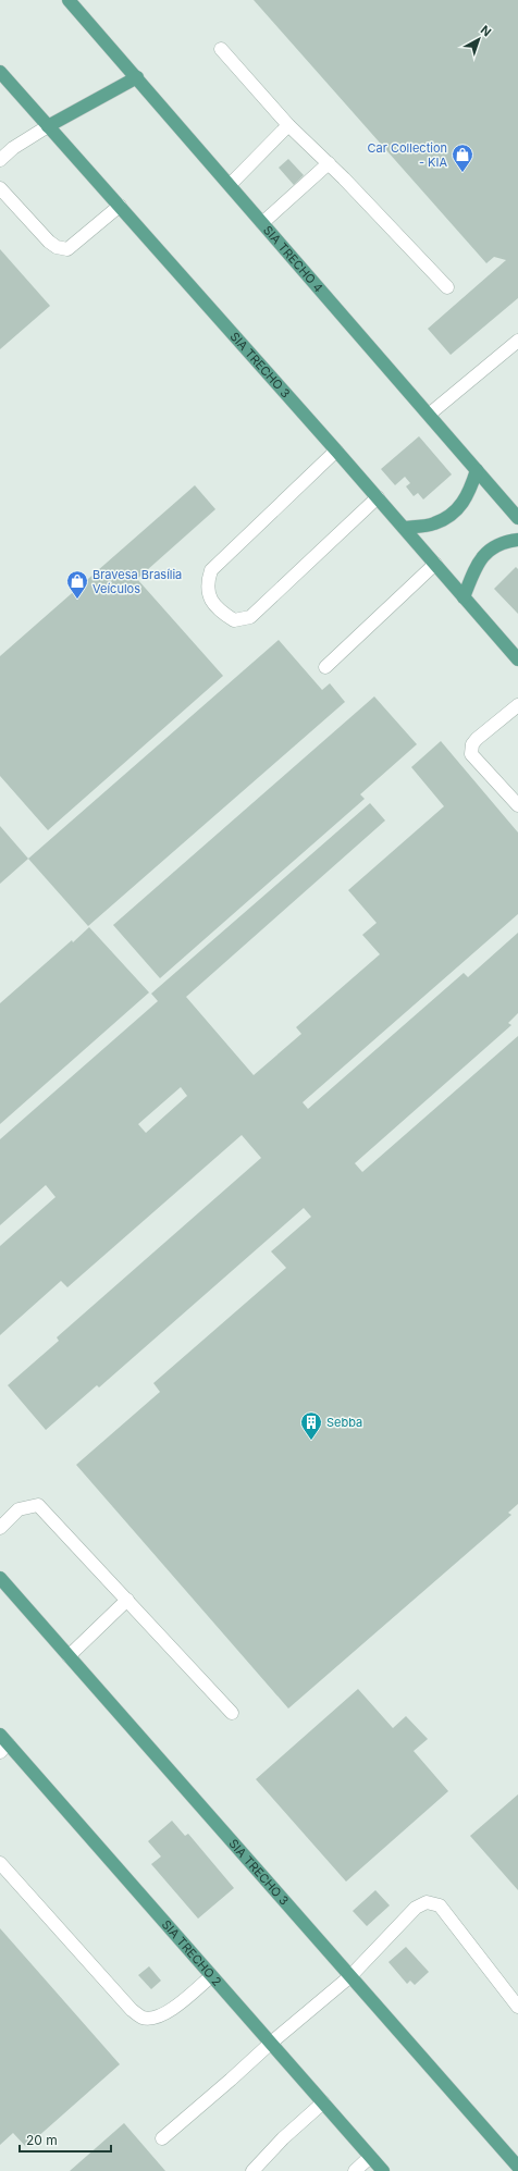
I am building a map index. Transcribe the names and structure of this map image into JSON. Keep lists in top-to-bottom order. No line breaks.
{"streets":{"main road":["SIA TRECHO 4","SIA TRECHO 3","SIA TRECHO 2"]},"places":{"shop":["Car Collection - KIA","Bravesa Brasília Veículos"],"building":["Sebba"]},"scale_bar":"20 m","north":"top right"}
